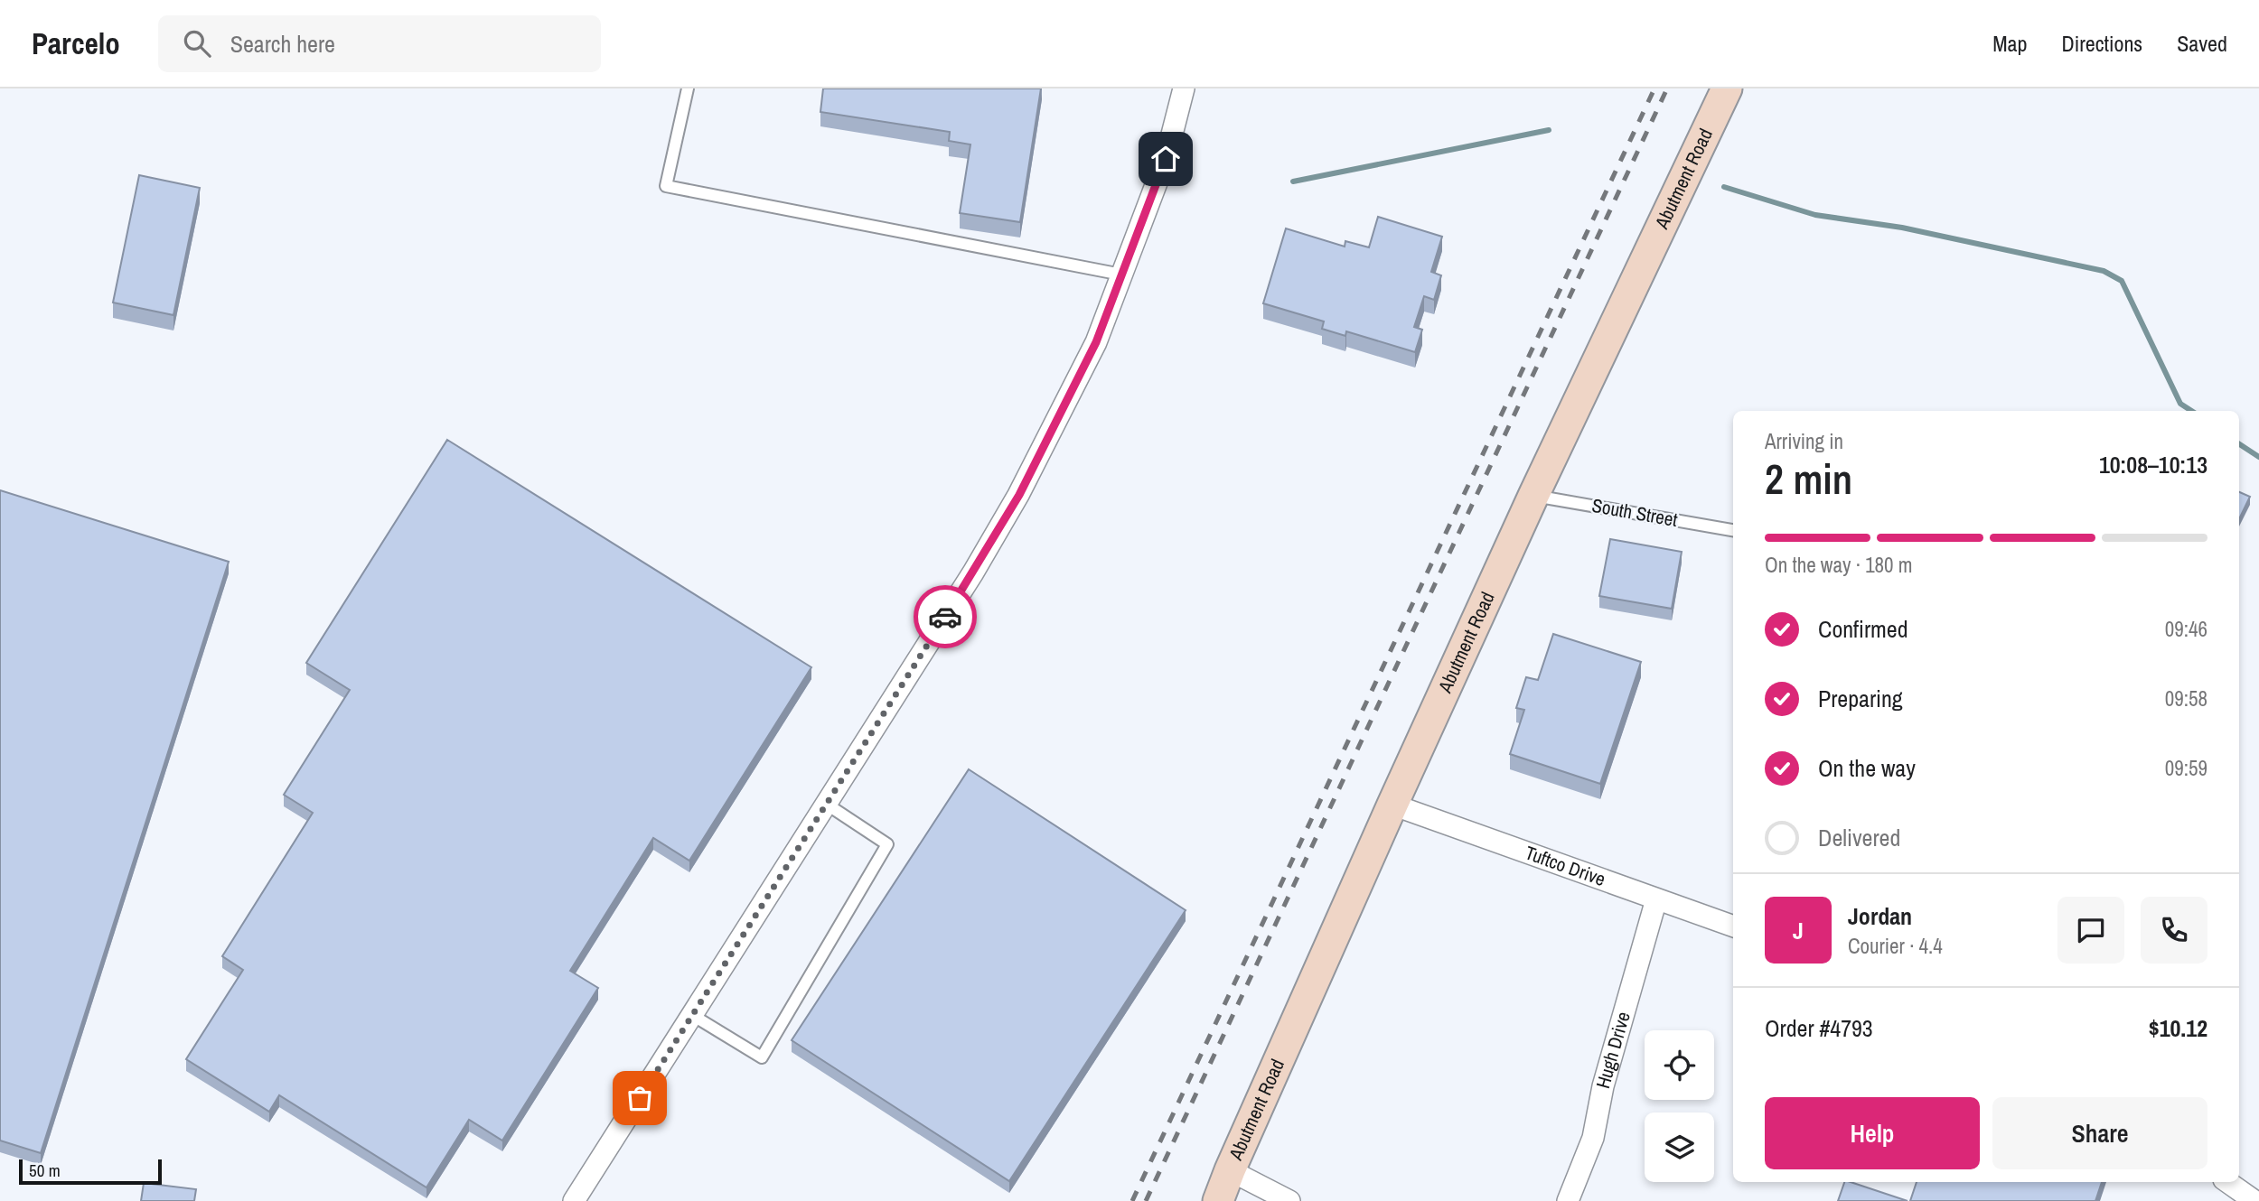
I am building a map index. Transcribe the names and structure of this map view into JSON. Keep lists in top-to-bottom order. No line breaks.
{"streets":{"main road":["Abutment Road"],"street":["Tuftco Drive","Hugh Drive"],"lane":["South Street"]},"crossings":[["Abutment Road","South Street"],["Abutment Road","Tuftco Drive"],["Tuftco Drive","Hugh Drive"]],"scale_bar":"50 m","page":{"header":"Parcelo","search":"Search here","nav":["Map","Directions","Saved"],"heading":["2 min","Arriving in","10:08–10:13"],"panel":["Jordan","Courier · 4.4","Order #4793","$10.12"],"bar":"On the way · 180 m","list":[["Confirmed","09:46"],["Preparing","09:58"],["On the way","09:59"],"Delivered"],"round":"J","buttons":["Help","Share"],"scale":"50 m"}}
